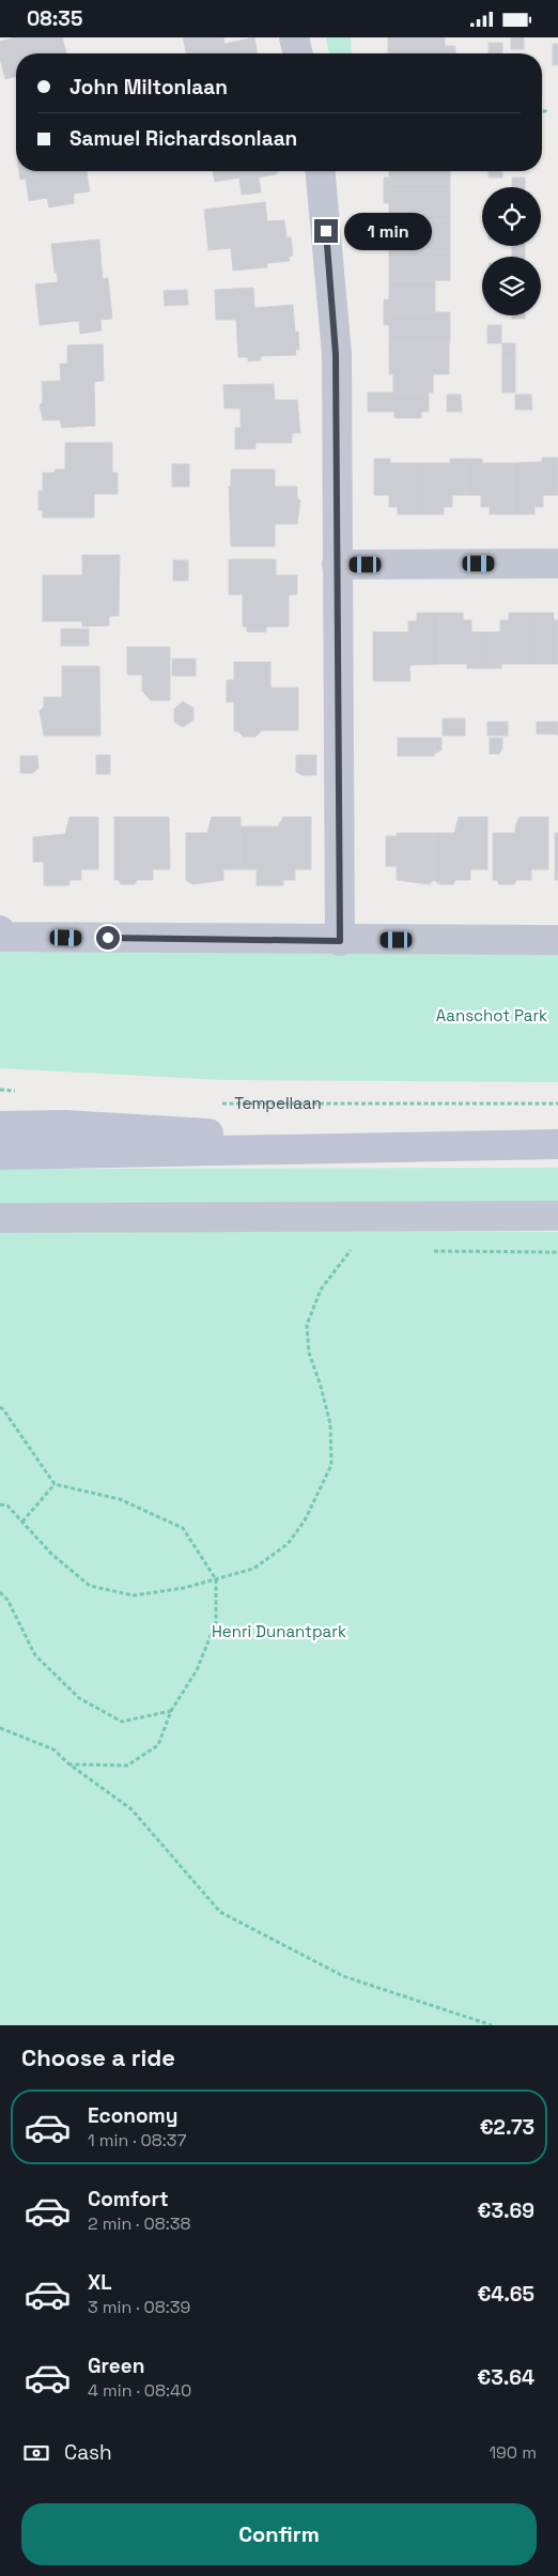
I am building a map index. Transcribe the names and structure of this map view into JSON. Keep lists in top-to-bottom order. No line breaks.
{"streets":{"main road":["Tempellaan"]},"parks":["Aanschot Park","Henri Dunantpark"],"page":{"status":"08:35","banner":["John Miltonlaan","Samuel Richardsonlaan"],"bubble":"1 min","heading":"Choose a ride","list":[{"name":"Economy","note":"1 min · 08:37","value":"€2.73"},{"name":"Comfort","note":"2 min · 08:38","value":"€3.69"},{"name":"XL","note":"3 min · 08:39","value":"€4.65"},{"name":"Green","note":"4 min · 08:40","value":"€3.64"}],"pay":["Cash","190 m"],"buttons":"Confirm"}}
